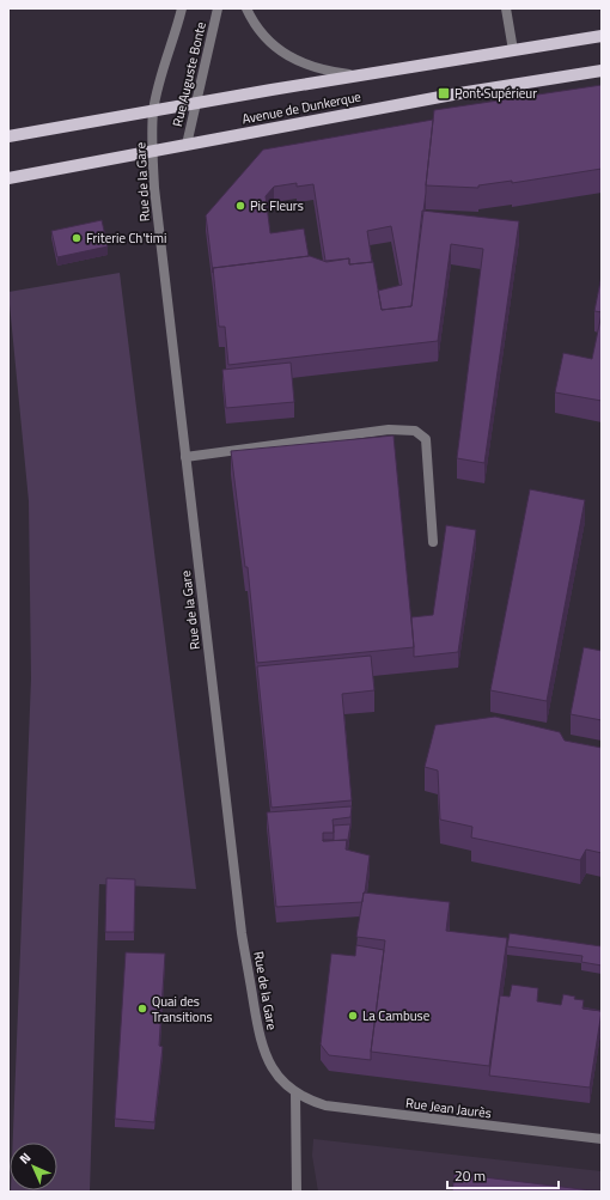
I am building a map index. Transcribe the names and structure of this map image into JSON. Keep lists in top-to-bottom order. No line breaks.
{"streets":{"main road":["Avenue de Dunkerque"],"street":["Rue Auguste Bonte","Rue de la Gare","Rue Jean Jaurès"]},"crossings":[["Rue Auguste Bonte","Avenue de Dunkerque"],["Rue Auguste Bonte","Rue de la Gare"],["Avenue de Dunkerque","Rue de la Gare"],["Rue de la Gare","Rue Jean Jaurès"]],"places":{"transit":["Pont Supérieur"],"other":["Pic Fleurs","Friterie Ch'timi","Quai des Transitions","La Cambuse"]},"scale_bar":"20 m","north":"top left"}
